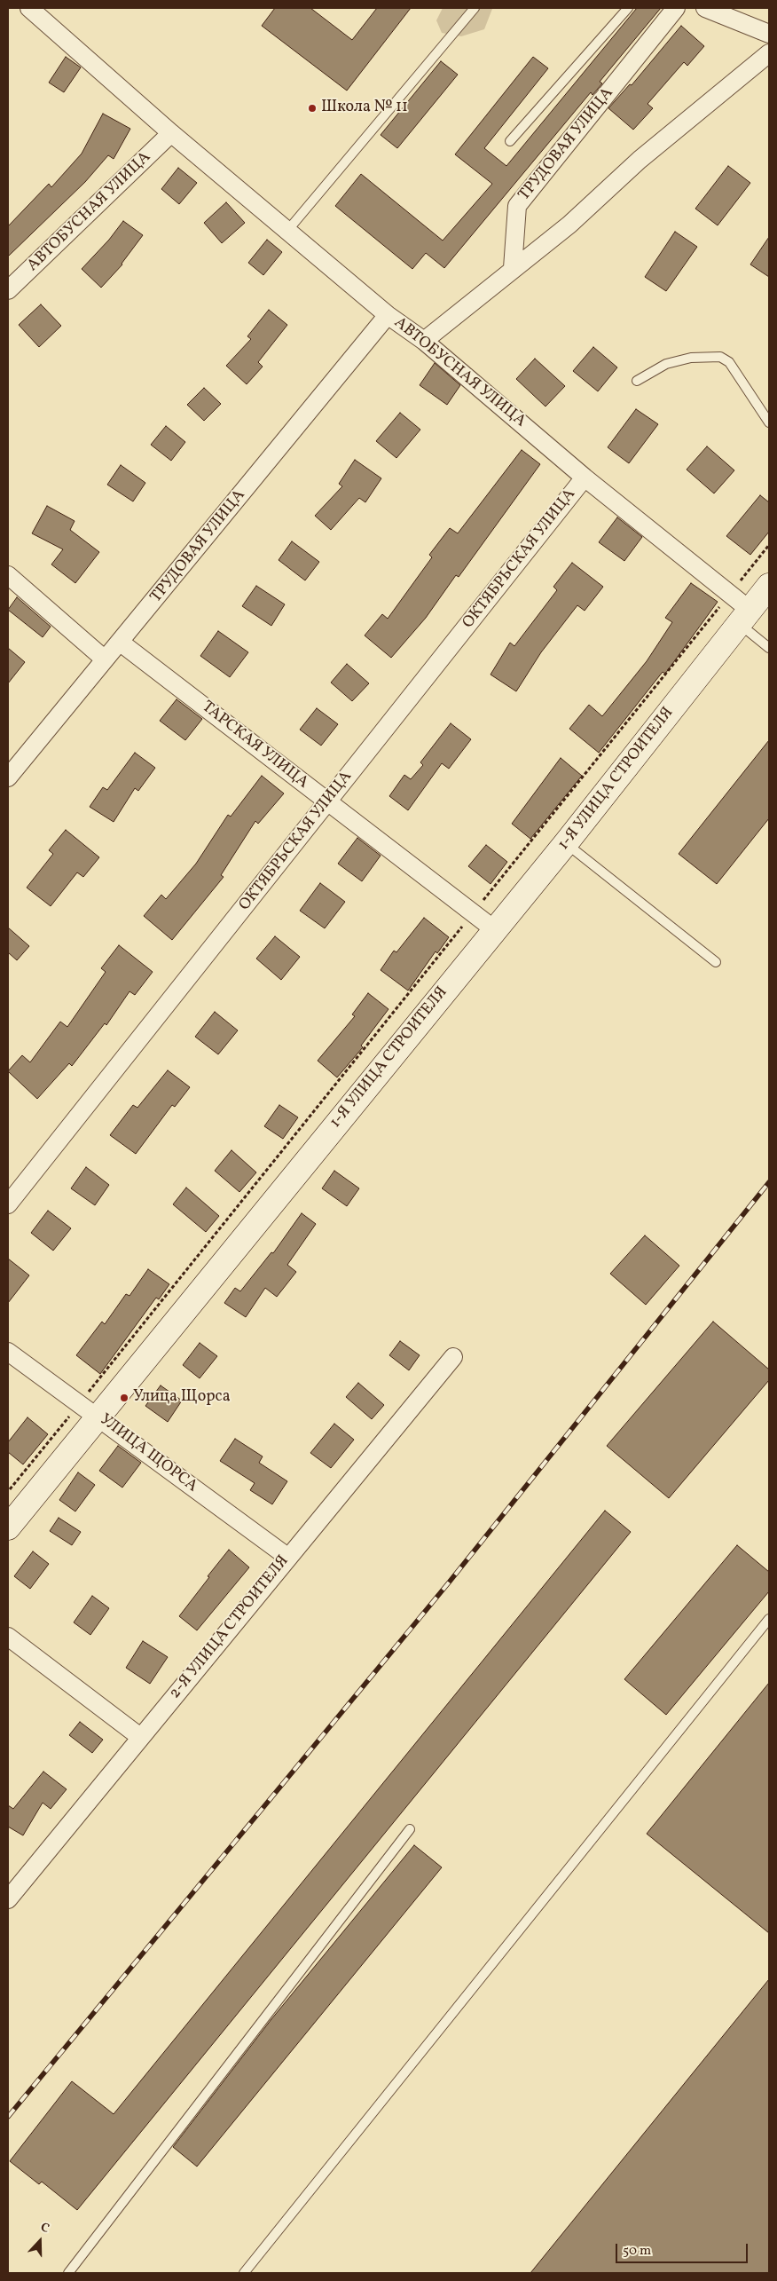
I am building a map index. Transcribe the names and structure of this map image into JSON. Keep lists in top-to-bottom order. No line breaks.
{"streets":{"street":["ТРУДОВАЯ УЛИЦА","АВТОБУСНАЯ УЛИЦА","ОКТЯБРЬСКАЯ УЛИЦА","ТАРСКАЯ УЛИЦА","1-Я УЛИЦА СТРОИТЕЛЯ","УЛИЦА ЩОРСА","2-Я УЛИЦА СТРОИТЕЛЯ"]},"crossings":[["ТРУДОВАЯ УЛИЦА","АВТОБУСНАЯ УЛИЦА"],["ТРУДОВАЯ УЛИЦА","ТАРСКАЯ УЛИЦА"],["АВТОБУСНАЯ УЛИЦА","ОКТЯБРЬСКАЯ УЛИЦА"],["АВТОБУСНАЯ УЛИЦА","1-Я УЛИЦА СТРОИТЕЛЯ"],["ОКТЯБРЬСКАЯ УЛИЦА","ТАРСКАЯ УЛИЦА"],["ТАРСКАЯ УЛИЦА","1-Я УЛИЦА СТРОИТЕЛЯ"],["1-Я УЛИЦА СТРОИТЕЛЯ","УЛИЦА ЩОРСА"],["УЛИЦА ЩОРСА","2-Я УЛИЦА СТРОИТЕЛЯ"]],"places":["Школа № 11","Улица Щорса"],"scale_bar":"50 m","north":"top"}
